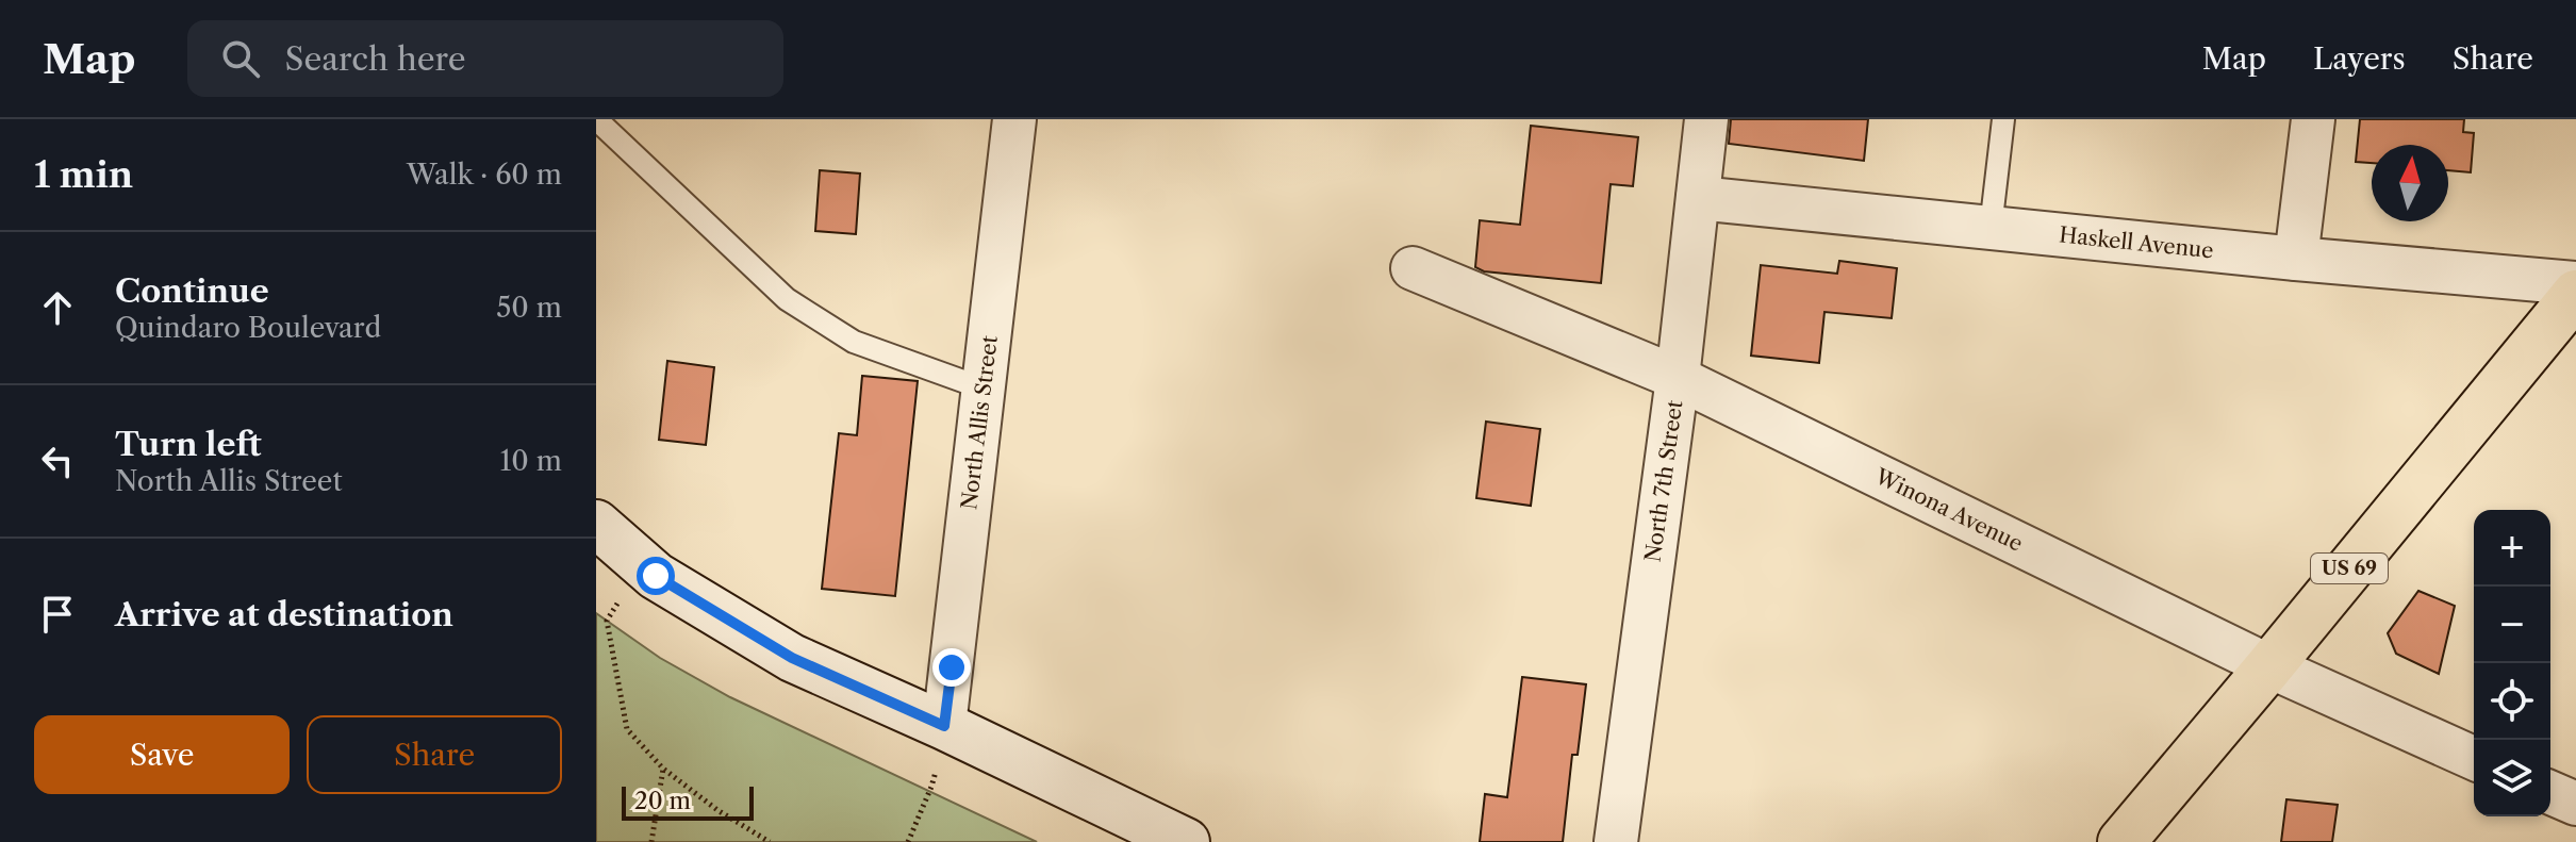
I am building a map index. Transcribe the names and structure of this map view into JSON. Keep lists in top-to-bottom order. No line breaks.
{"streets":{"main road":["US 69"],"street":["Haskell Avenue","North Allis Street","North 7th Street","Winona Avenue"]},"crossings":[["Haskell Avenue","North 7th Street"],["North 7th Street","Winona Avenue"],["Winona Avenue","US 69"]],"scale_bar":"20 m","north":"top","page":{"header":"Map","search":"Search here","nav":["Map","Layers","Share"],"heading":["1 min","Walk · 60 m"],"list":[["Continue","Quindaro Boulevard","50 m"],["Turn left","North Allis Street","10 m"],"Arrive at destination"],"map_buttons":["+","−"],"buttons":["Save","Share"],"scale":"20 m"}}
